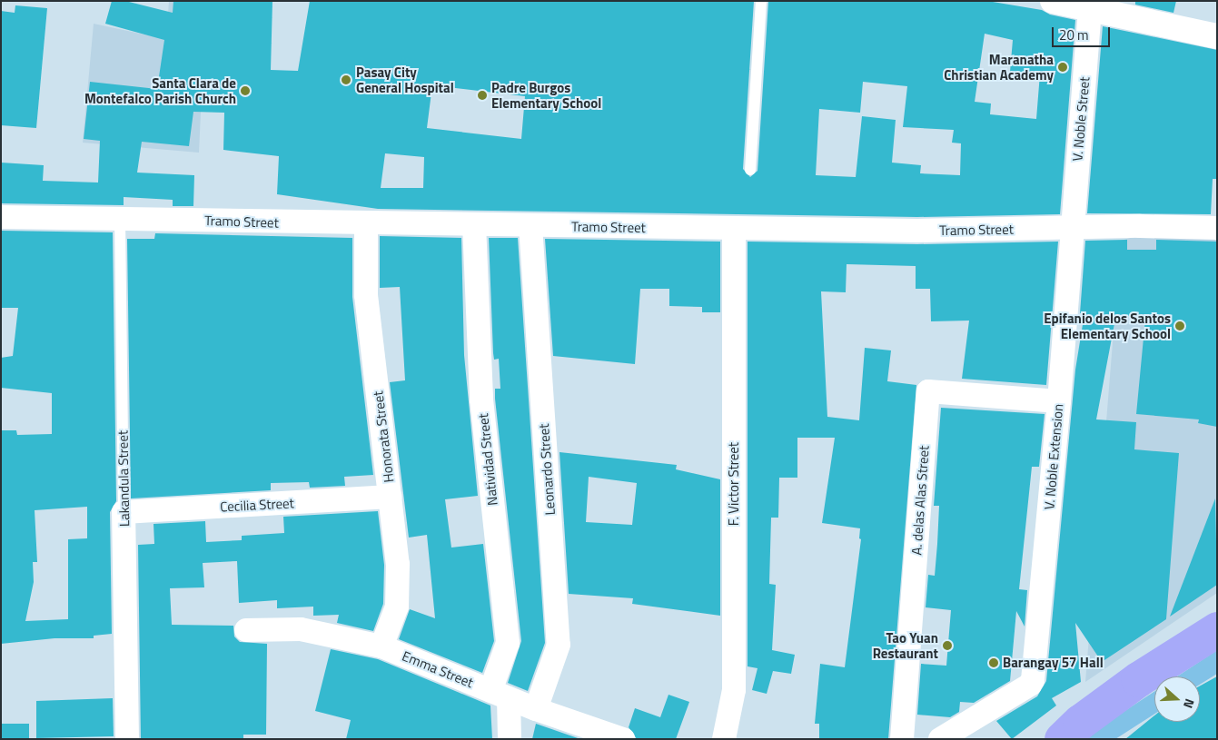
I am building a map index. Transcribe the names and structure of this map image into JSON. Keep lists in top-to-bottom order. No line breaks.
{"streets":{"street":["V. Noble Street","Tramo Street","Honorata Street","V. Noble Extension","Natividad Street","Leonardo Street","Lakandula Street","F. Victor Street","A. delas Alas Street","Cecilia Street","Emma Street"]},"crossings":[["V. Noble Street","Tramo Street"],["V. Noble Street","V. Noble Extension"],["Tramo Street","Honorata Street"],["Tramo Street","V. Noble Extension"],["Tramo Street","Natividad Street"],["Tramo Street","Leonardo Street"],["Tramo Street","Lakandula Street"],["Tramo Street","F. Victor Street"],["Honorata Street","Cecilia Street"],["Honorata Street","Emma Street"],["V. Noble Extension","A. delas Alas Street"],["Natividad Street","Emma Street"],["Leonardo Street","Emma Street"],["Lakandula Street","Cecilia Street"]],"places":["Maranatha Christian Academy","Pasay City General Hospital","Santa Clara de Montefalco Parish Church","Padre Burgos Elementary School","Epifanio delos Santos Elementary School","Tao Yuan Restaurant","Barangay 57 Hall"],"scale_bar":"20 m","north":"right"}
